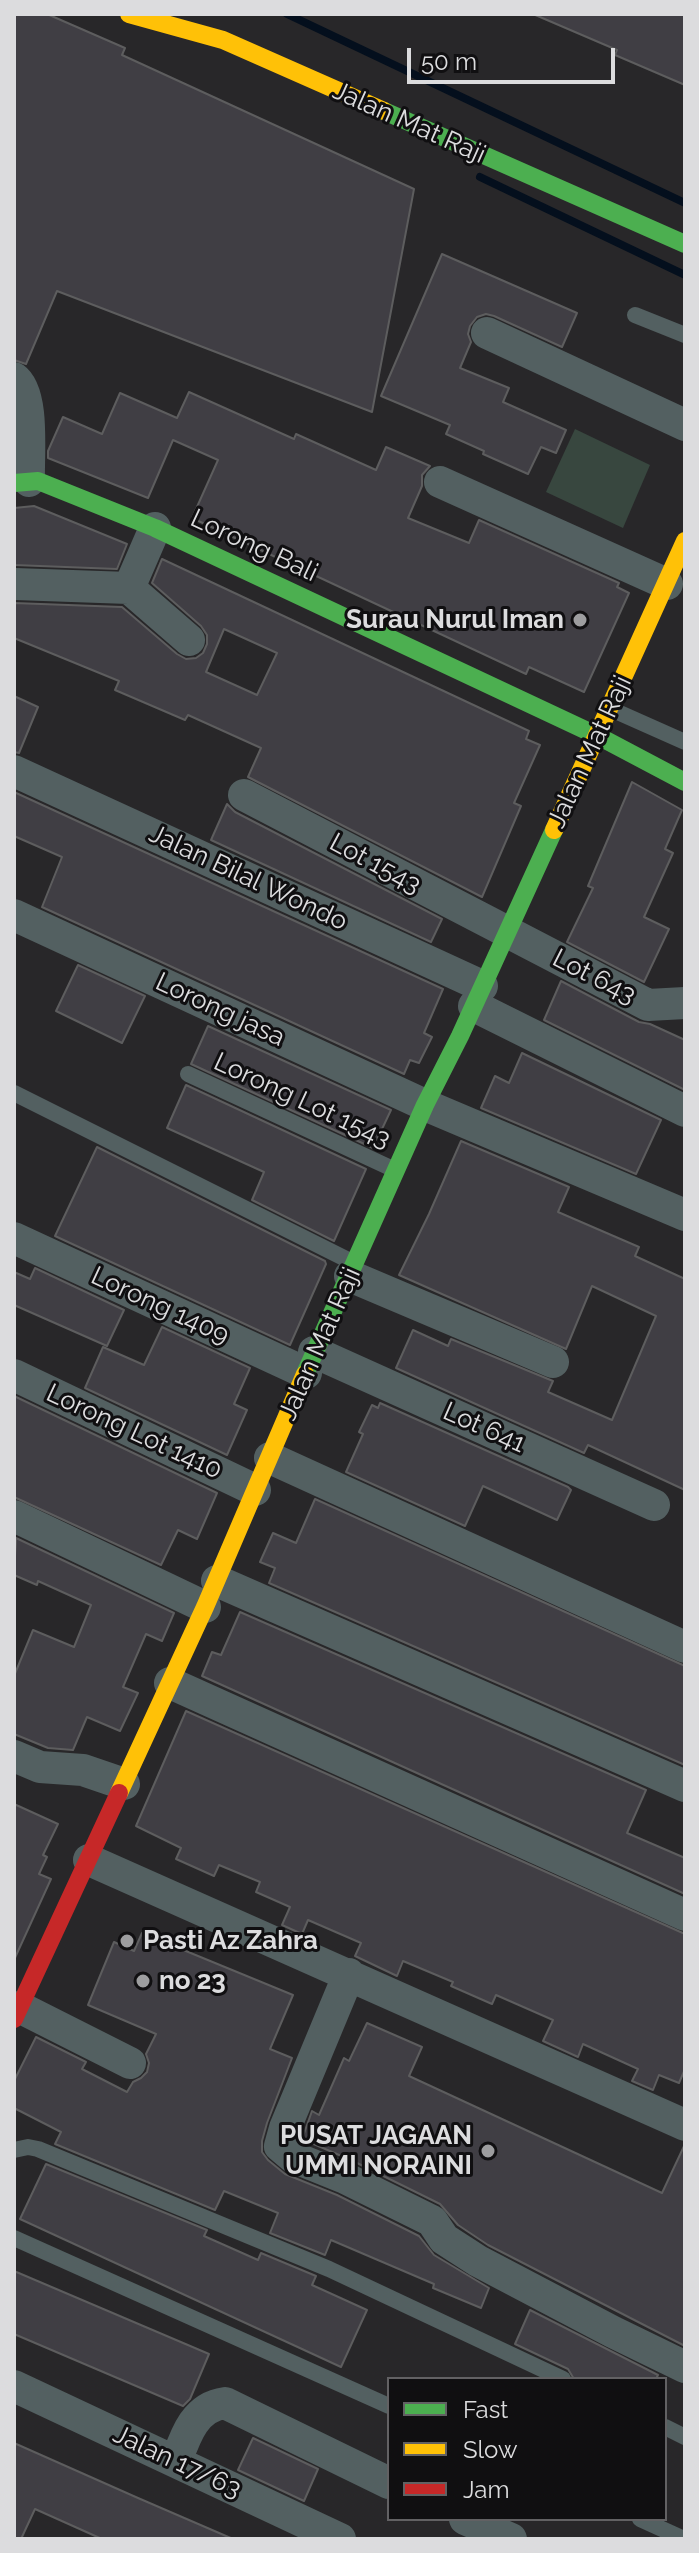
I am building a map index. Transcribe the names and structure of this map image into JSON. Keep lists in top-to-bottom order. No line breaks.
{"streets":{"street":["Jalan Mat Raji","Lorong Bali","Lot 1543","Jalan Bilal Wondo","Lot 643","Lorong jasa","Lorong 1409","Lot 641","Lorong Lot 1410","Jalan 17/63"],"lane":["Lorong Lot 1543"]},"crossings":[["Jalan Mat Raji","Lorong Bali"],["Jalan Mat Raji","Lot 1543"],["Jalan Mat Raji","Jalan Bilal Wondo"],["Jalan Mat Raji","Lot 643"],["Jalan Mat Raji","Lorong jasa"],["Jalan Mat Raji","Lorong Lot 1543"],["Jalan Mat Raji","Lorong 1409"],["Jalan Mat Raji","Lot 641"],["Jalan Mat Raji","Lorong Lot 1410"],["Lot 1543","Lot 643"],["Lorong 1409","Lot 641"]],"places":["Surau Nurul Iman","Pasti Az Zahra","no 23","PUSAT JAGAAN UMMI NORAINI"],"legend":["Fast","Slow","Jam"],"scale_bar":"50 m"}
